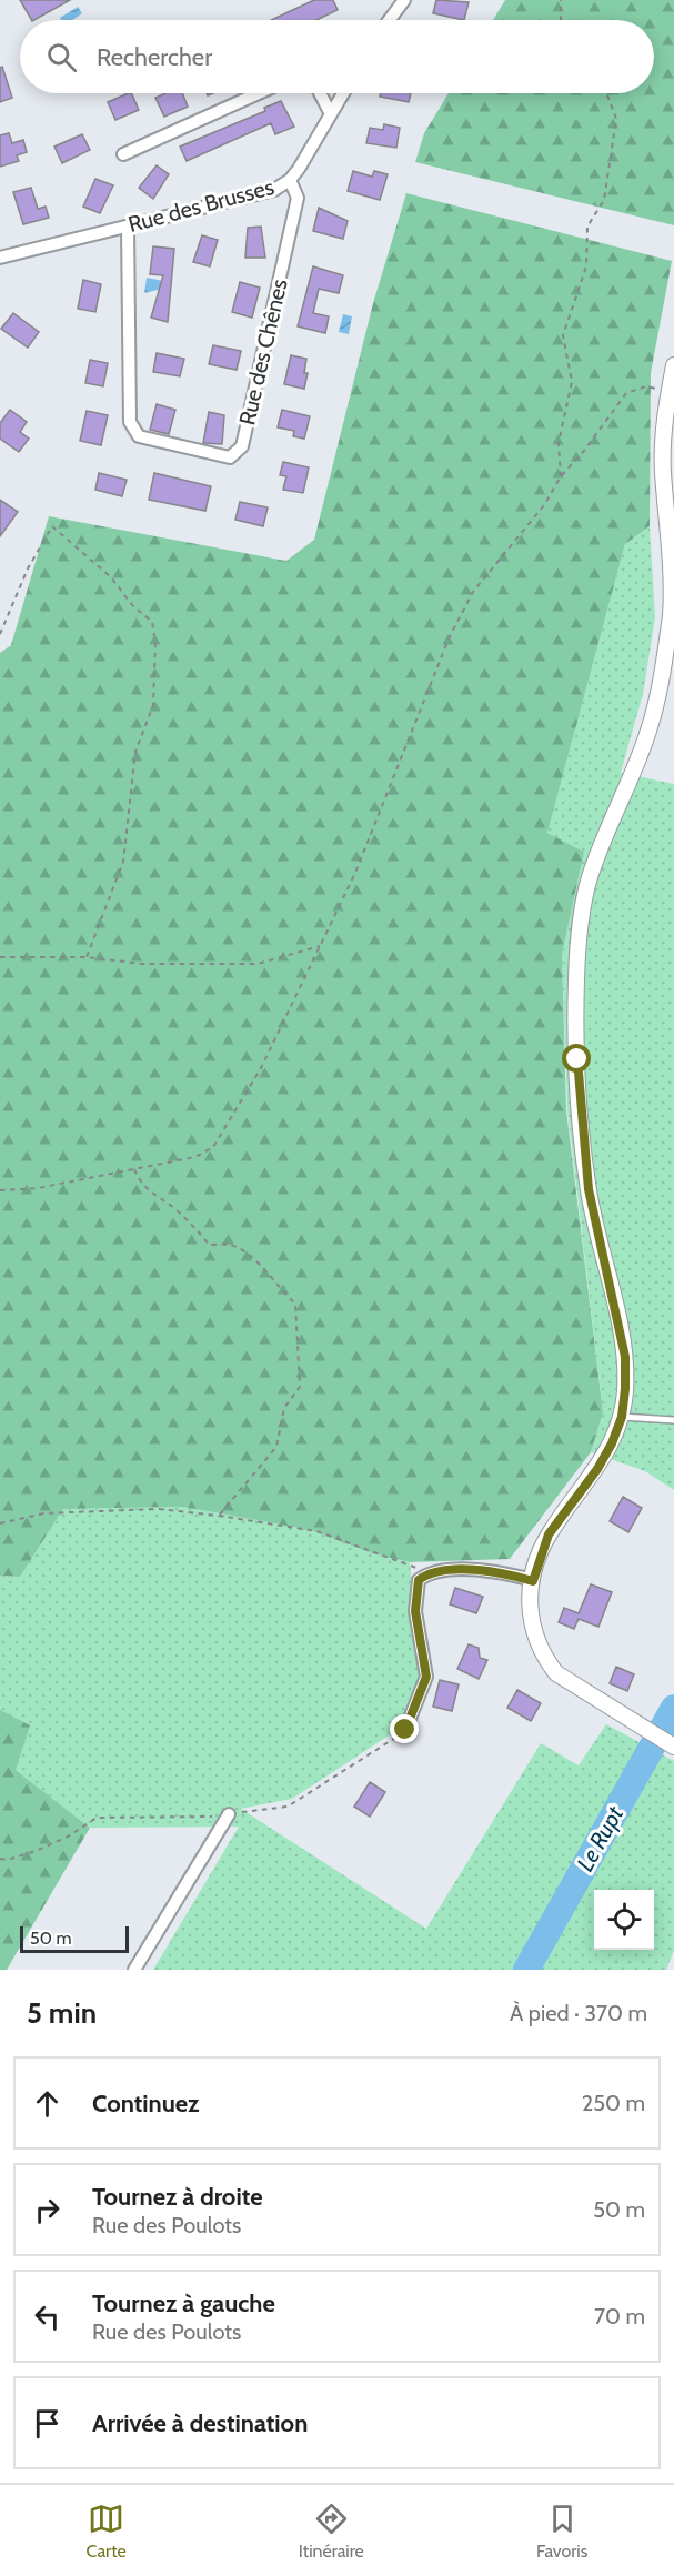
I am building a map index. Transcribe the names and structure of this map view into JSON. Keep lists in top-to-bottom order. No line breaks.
{"streets":{"street":["Rue des Brusses","Rue des Chênes"]},"crossings":[["Rue des Brusses","Rue des Chênes"]],"water":["Le Rupt"],"scale_bar":"50 m","page":{"search":"Rechercher","scale":"50 m","heading":["5 min","À pied · 370 m"],"list":[["Continuez","250 m"],["Tournez à droite","Rue des Poulots","50 m"],["Tournez à gauche","Rue des Poulots","70 m"],"Arrivée à destination"],"nav":["Carte","Itinéraire","Favoris"]}}
